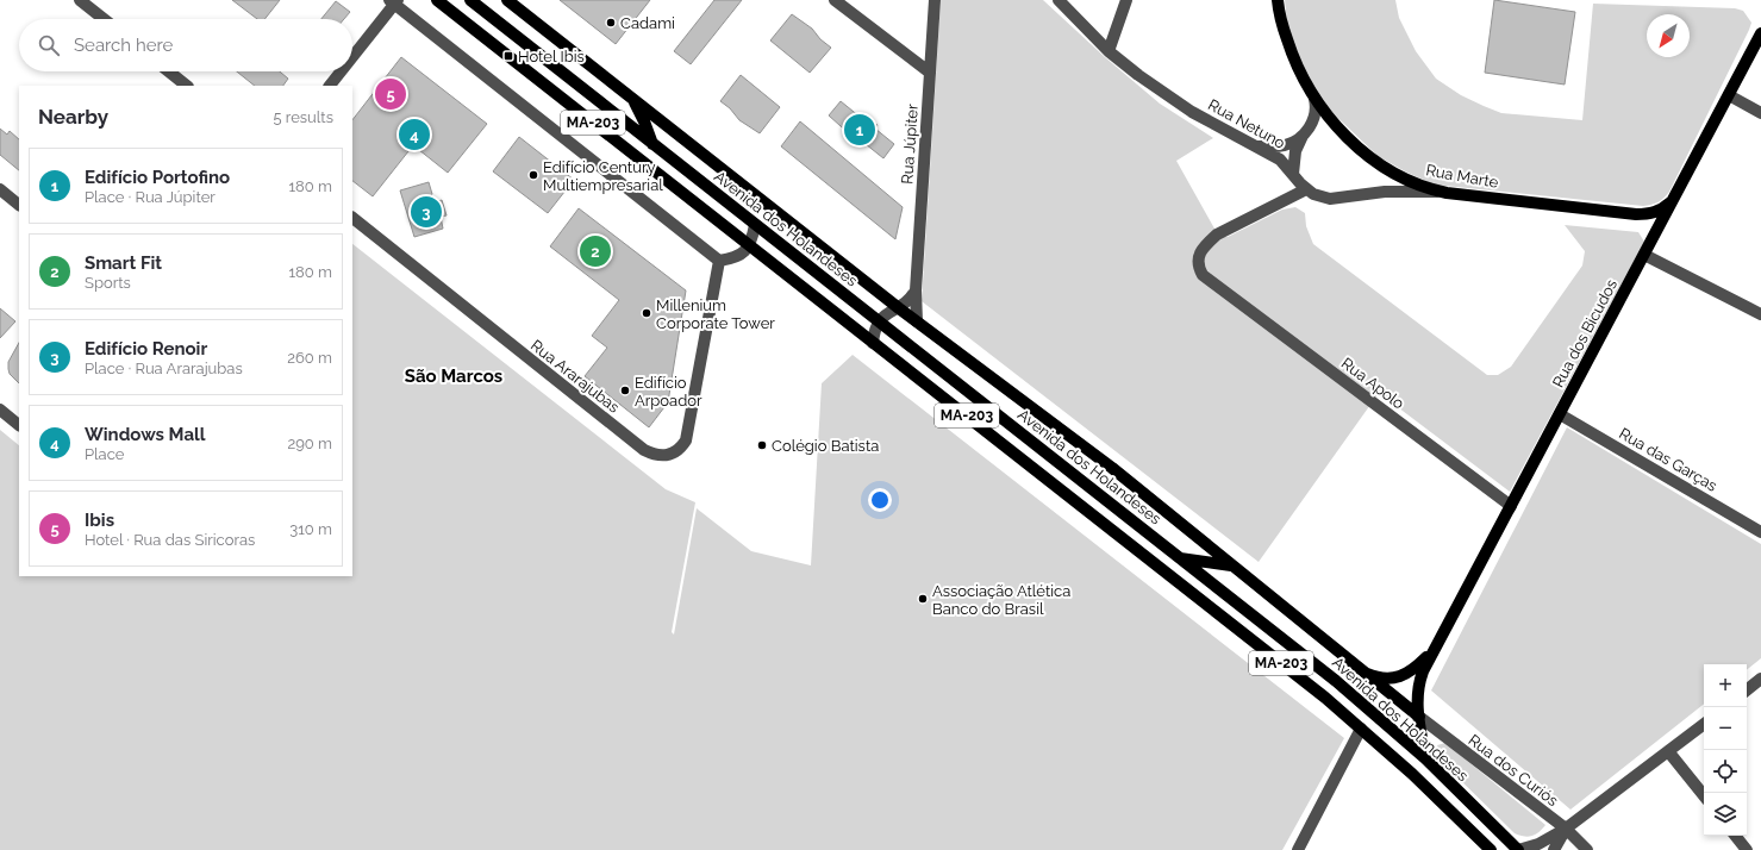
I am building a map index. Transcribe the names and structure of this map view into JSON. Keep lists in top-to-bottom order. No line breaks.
{"streets":{"main road":["MA-203","Rua Marte","Avenida dos Holandeses","Rua dos Bicudos"],"street":["Rua Netuno","Rua Júpiter","Rua Ararajubas","Rua Apolo","Rua das Garças","Rua dos Curiós"]},"crossings":[["Rua Netuno","Rua Marte"],["Rua Netuno","Rua Apolo"],["Rua Júpiter","Avenida dos Holandeses"],["Rua Marte","Rua dos Bicudos"],["Avenida dos Holandeses","Rua dos Bicudos"],["Avenida dos Holandeses","Rua dos Curiós"],["Rua dos Bicudos","Rua Apolo"],["Rua dos Bicudos","Rua das Garças"],["Rua dos Bicudos","Rua dos Curiós"]],"districts":["São Marcos"],"places":{"other":["Cadami","Edifício Century Multiempresarial","Millenium Corporate Tower","Edifício Arpoador","Colégio Batista","Associação Atlética Banco do Brasil"],"transit":["Hotel Ibis"]},"north":"bottom left","page":{"search":"Search here","pins":["5","1","4","3","2"],"heading":["Nearby","5 results"],"list":[{"mark":"1","name":"Edifício Portofino","note":"Place · Rua Júpiter","value":"180 m"},{"mark":"2","name":"Smart Fit","note":"Sports","value":"180 m"},{"mark":"3","name":"Edifício Renoir","note":"Place · Rua Ararajubas","value":"260 m"},{"mark":"4","name":"Windows Mall","note":"Place","value":"290 m"},{"mark":"5","name":"Ibis","note":"Hotel · Rua das Siricoras","value":"310 m"}],"map_buttons":["+","−"]}}
